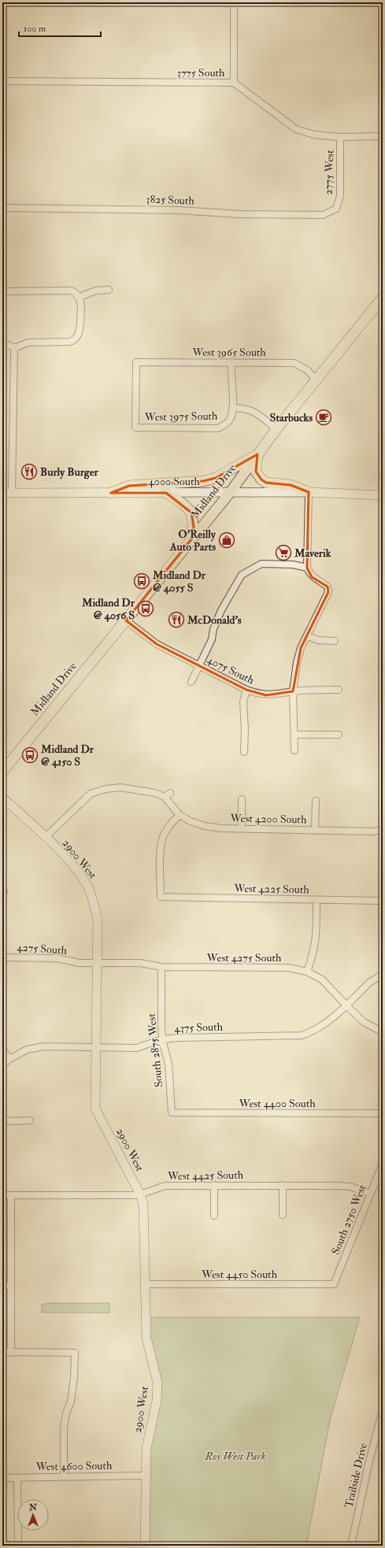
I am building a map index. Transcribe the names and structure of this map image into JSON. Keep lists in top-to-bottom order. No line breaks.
{"streets":{"main road":["Midland Drive"],"street":["3775 South","2775 West","3825 South","West 3965 South","West 3975 South","4000 South","4075 South","West 4200 South","2900 West","West 4225 South","4275 South","West 4275 South","4375 South","South 2875 West","West 4400 South","West 4425 South","South 2750 West","West 4450 South","West 4600 South","Trailside Drive"]},"crossings":[["3775 South","2775 West"],["2775 West","3825 South"],["West 3965 South","West 3975 South"],["West 3965 South","Midland Drive"],["West 3975 South","Midland Drive"],["4000 South","Midland Drive"],["Midland Drive","4075 South"],["West 4200 South","West 4225 South"],["2900 West","West 4275 South"],["2900 West","4375 South"],["2900 West","West 4425 South"],["2900 West","West 4450 South"],["2900 West","West 4600 South"],["4275 South","West 4275 South"],["West 4275 South","4375 South"],["West 4275 South","South 2875 West"],["4375 South","South 2875 West"],["South 2875 West","West 4400 South"],["West 4425 South","South 2750 West"],["South 2750 West","West 4450 South"]],"parks":["Roy West Park"],"places":{"cafe":["Starbucks"],"restaurant":["Burly Burger","McDonald's"],"shop":["O'Reilly Auto Parts"],"supermarket":["Maverik"],"bus stop":["Midland Dr @ 4055 S","Midland Dr @ 4056 S","Midland Dr @ 4150 S"]},"scale_bar":"100 m","north":"top"}
